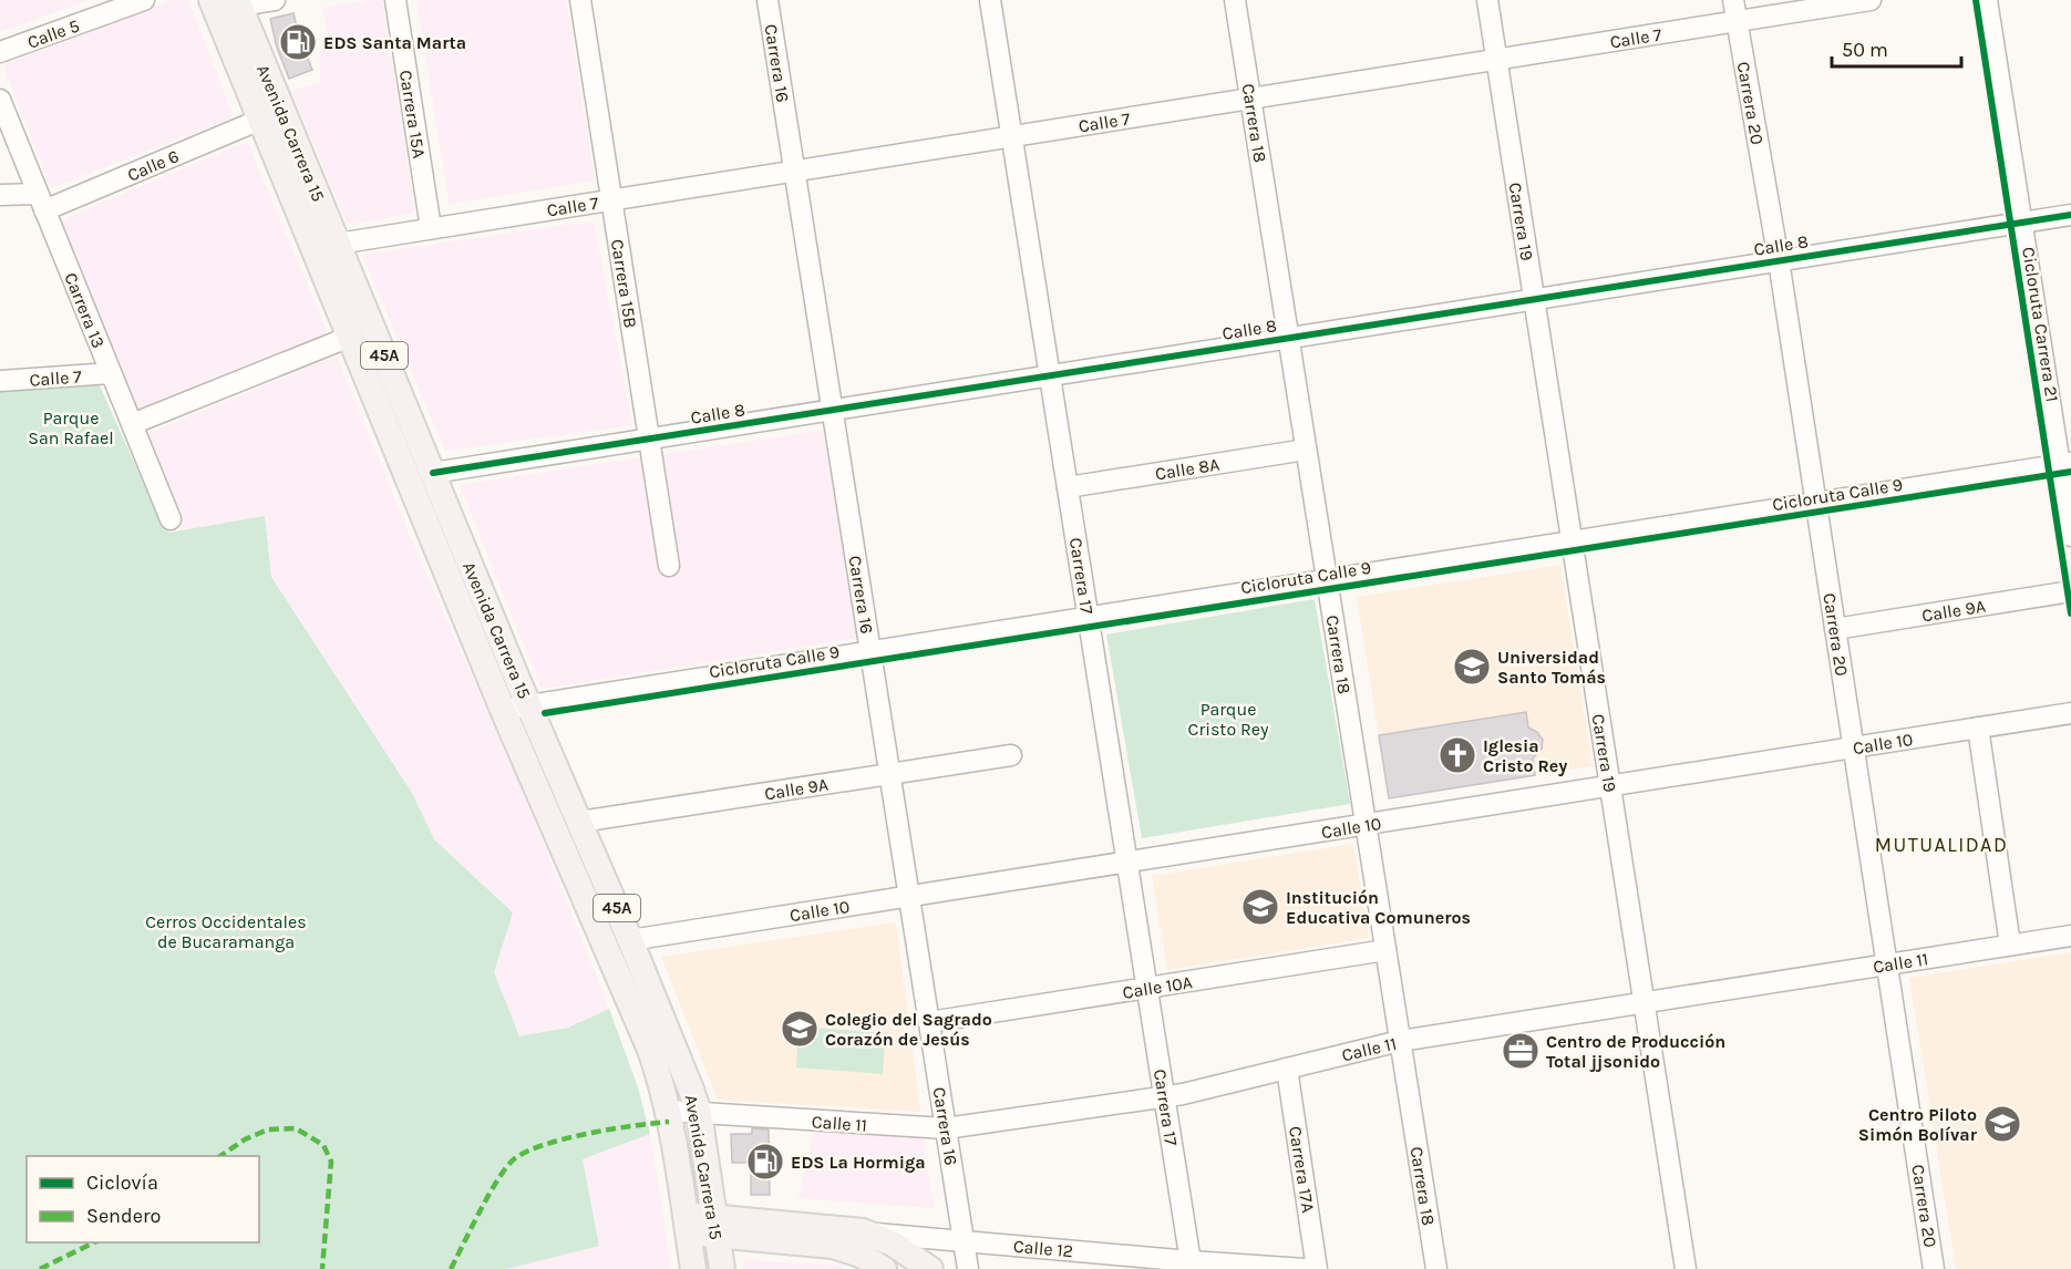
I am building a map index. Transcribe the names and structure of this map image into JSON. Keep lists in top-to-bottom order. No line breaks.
{"streets":{"main road":["Avenida Carrera 15","45A"],"street":["Calle 5","Calle 7","Carrera 16","Carrera 20","Carrera 15A","Carrera 18","Calle 6","Carrera 19","Calle 8","Carrera 15B","Carrera 13","Calle 8A","Carrera 17","Calle 9A","Calle 10","Calle 11","Calle 10A","Carrera 17A","Calle 12"],"cycle path":["Cicloruta Carrera 21","Cicloruta Calle 9"]},"crossings":[["Calle 7","Carrera 16"],["Calle 7","Carrera 20"],["Calle 7","Carrera 15A"],["Calle 7","Carrera 18"],["Calle 7","Avenida Carrera 15"],["Calle 7","Carrera 19"],["Calle 7","Carrera 15B"],["Calle 7","Carrera 13"],["Calle 7","Carrera 17"],["Carrera 16","Calle 8"],["Carrera 16","Calle 9A"],["Carrera 16","Calle 10"],["Carrera 16","Calle 11"],["Carrera 16","Calle 10A"],["Carrera 16","Calle 12"],["Carrera 20","Calle 8"],["Carrera 20","Calle 9A"],["Carrera 20","Calle 10"],["Carrera 20","Calle 11"],["Carrera 18","Calle 8"],["Carrera 18","Calle 8A"],["Carrera 18","Calle 10"],["Carrera 18","Calle 11"],["Carrera 18","Calle 10A"],["Avenida Carrera 15","Calle 6"],["Avenida Carrera 15","Calle 8"],["Avenida Carrera 15","Calle 9A"],["Avenida Carrera 15","Calle 10"],["Avenida Carrera 15","Calle 11"],["Calle 6","Carrera 13"],["Carrera 19","Calle 8"],["Carrera 19","Calle 10"],["Carrera 19","Calle 11"],["Calle 8","Carrera 15B"],["Calle 8","Carrera 17"],["Calle 8A","Carrera 17"],["Carrera 17","Calle 10"],["Carrera 17","Calle 11"],["Carrera 17","Calle 10A"],["Carrera 17","Calle 12"],["Calle 11","Carrera 17A"]],"districts":["MUTUALIDAD"],"parks":["Parque San Rafael","Parque Cristo Rey","Cerros Occidentales de Bucaramanga"],"places":{"fuel station":["EDS Santa Marta","EDS La Hormiga"],"school or university":["Universidad Santo Tomás","Institución Educativa Comuneros","Colegio del Sagrado Corazón de Jesús","Centro Piloto Simón Bolívar"],"church":["Iglesia Cristo Rey"],"office":["Centro de Producción Total jjsonido"]},"legend":["Ciclovía","Sendero"],"scale_bar":"50 m"}
